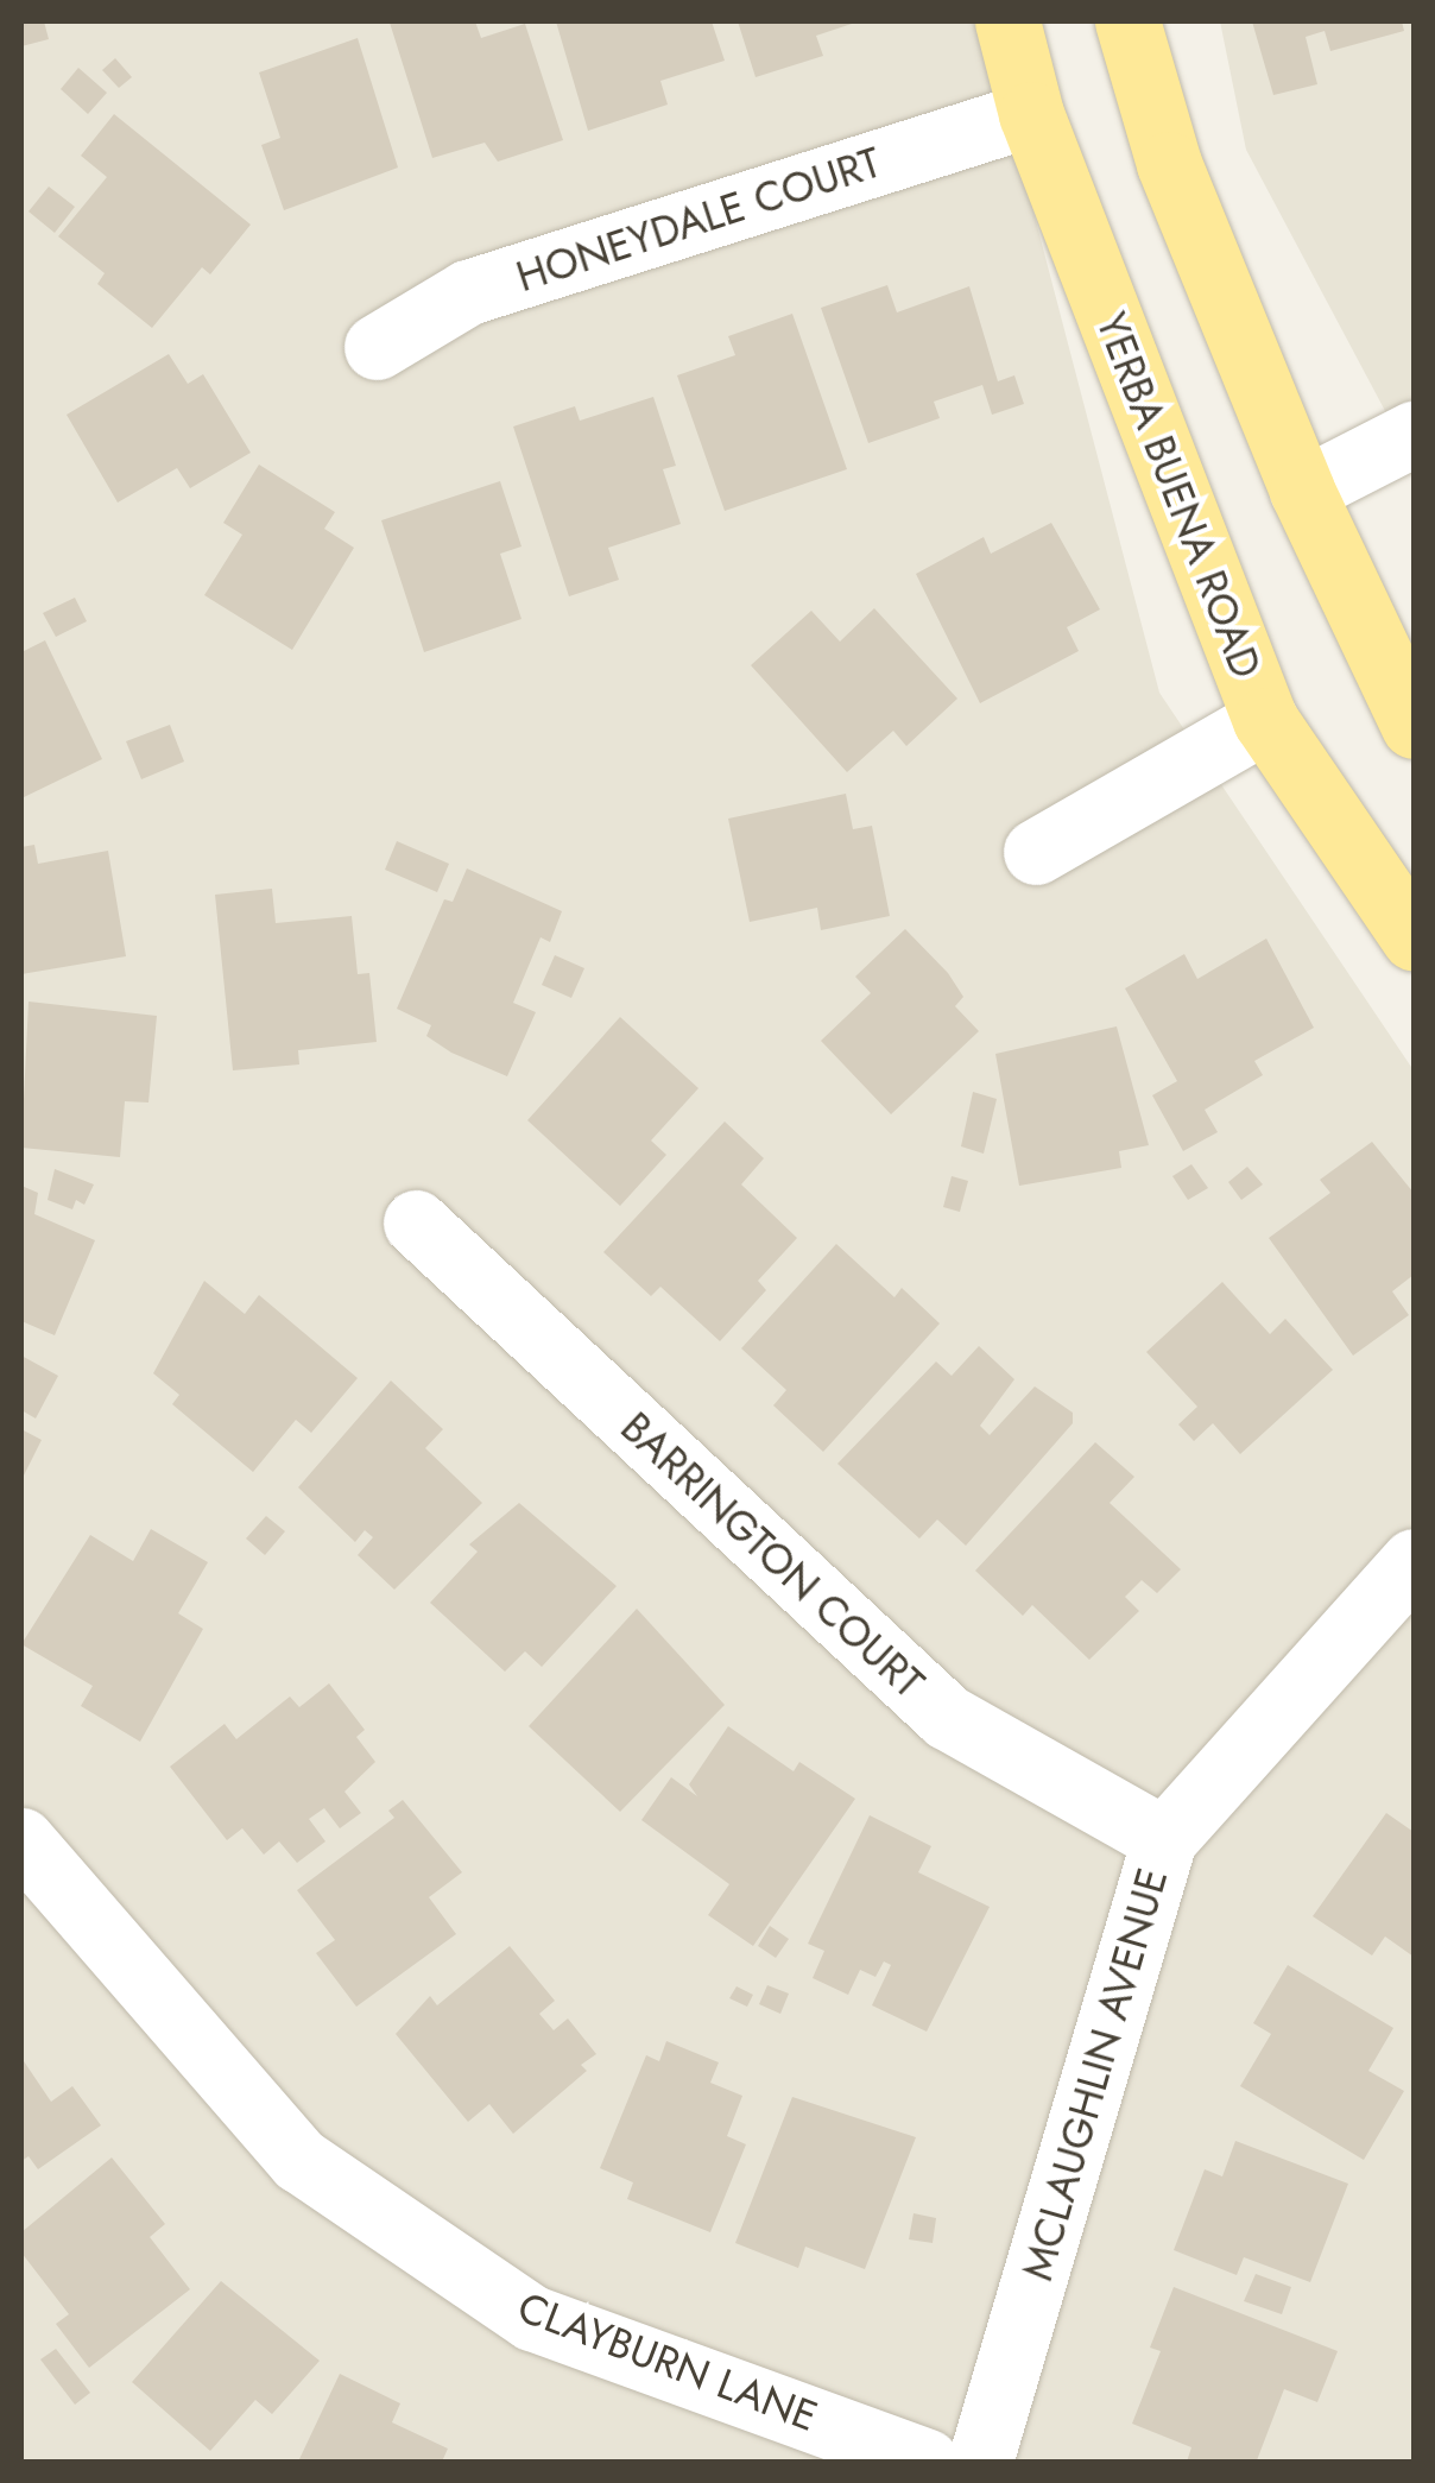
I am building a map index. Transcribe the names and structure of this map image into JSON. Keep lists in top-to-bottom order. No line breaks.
{"streets":{"main road":["YERBA BUENA ROAD"],"street":["HONEYDALE COURT","BARRINGTON COURT","MCLAUGHLIN AVENUE","CLAYBURN LANE"]},"crossings":[["HONEYDALE COURT","YERBA BUENA ROAD"],["BARRINGTON COURT","MCLAUGHLIN AVENUE"]]}
